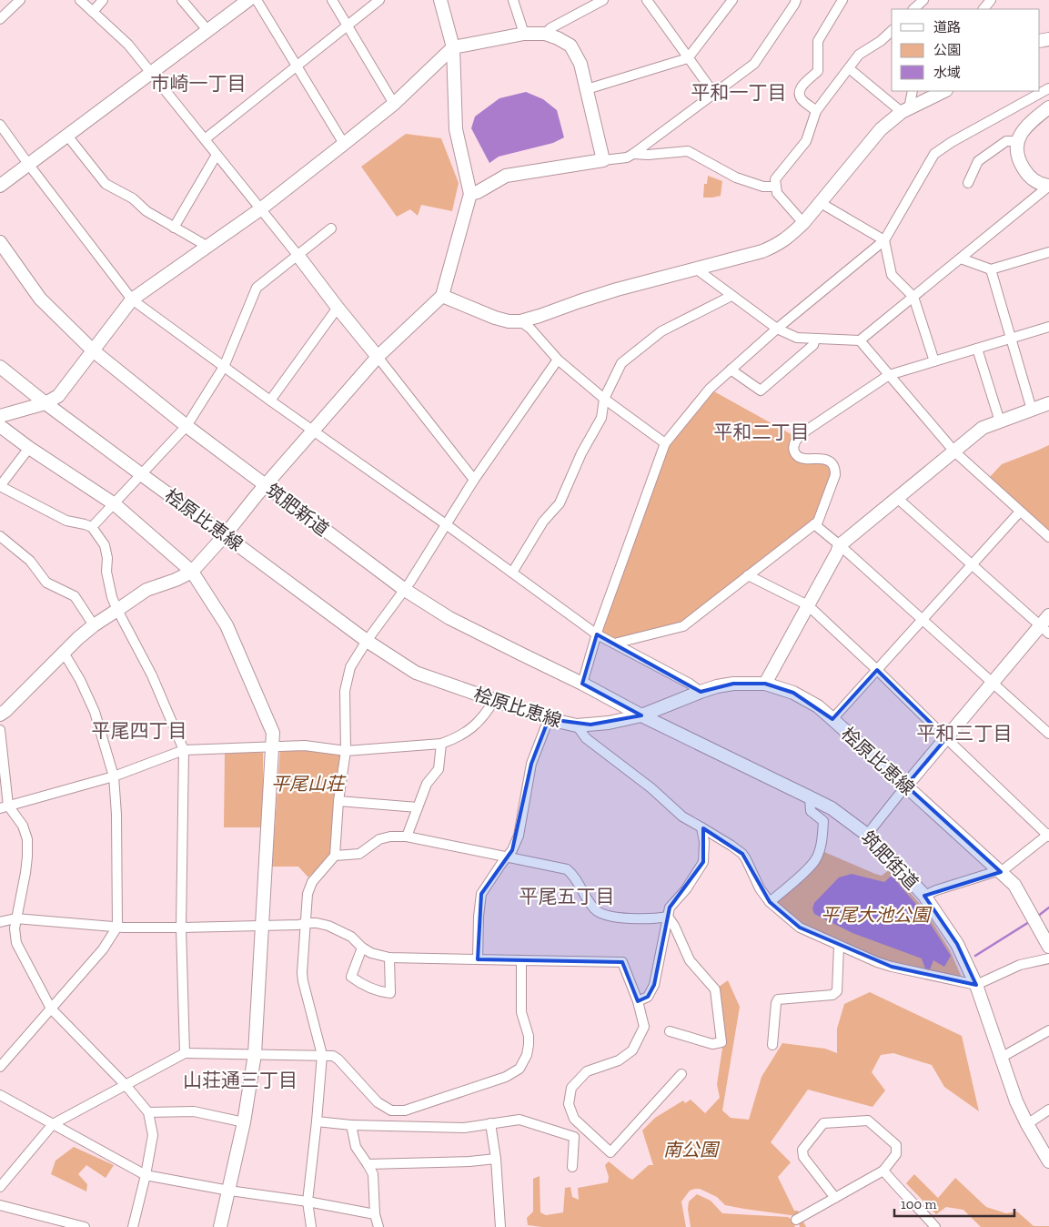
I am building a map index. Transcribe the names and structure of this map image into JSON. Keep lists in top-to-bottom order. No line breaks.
{"streets":{"street":["筑肥新道","桧原比恵線","筑肥街道"]},"crossings":[["筑肥新道","桧原比恵線"],["筑肥新道","筑肥街道"],["桧原比恵線","筑肥街道"]],"districts":["市崎一丁目","平和一丁目","平和二丁目","平尾四丁目","平和三丁目","平尾五丁目","山荘通三丁目"],"parks":["平尾山荘","平尾大池公園","南公園"],"legend":["道路","公園","水域"],"scale_bar":"100 m"}
